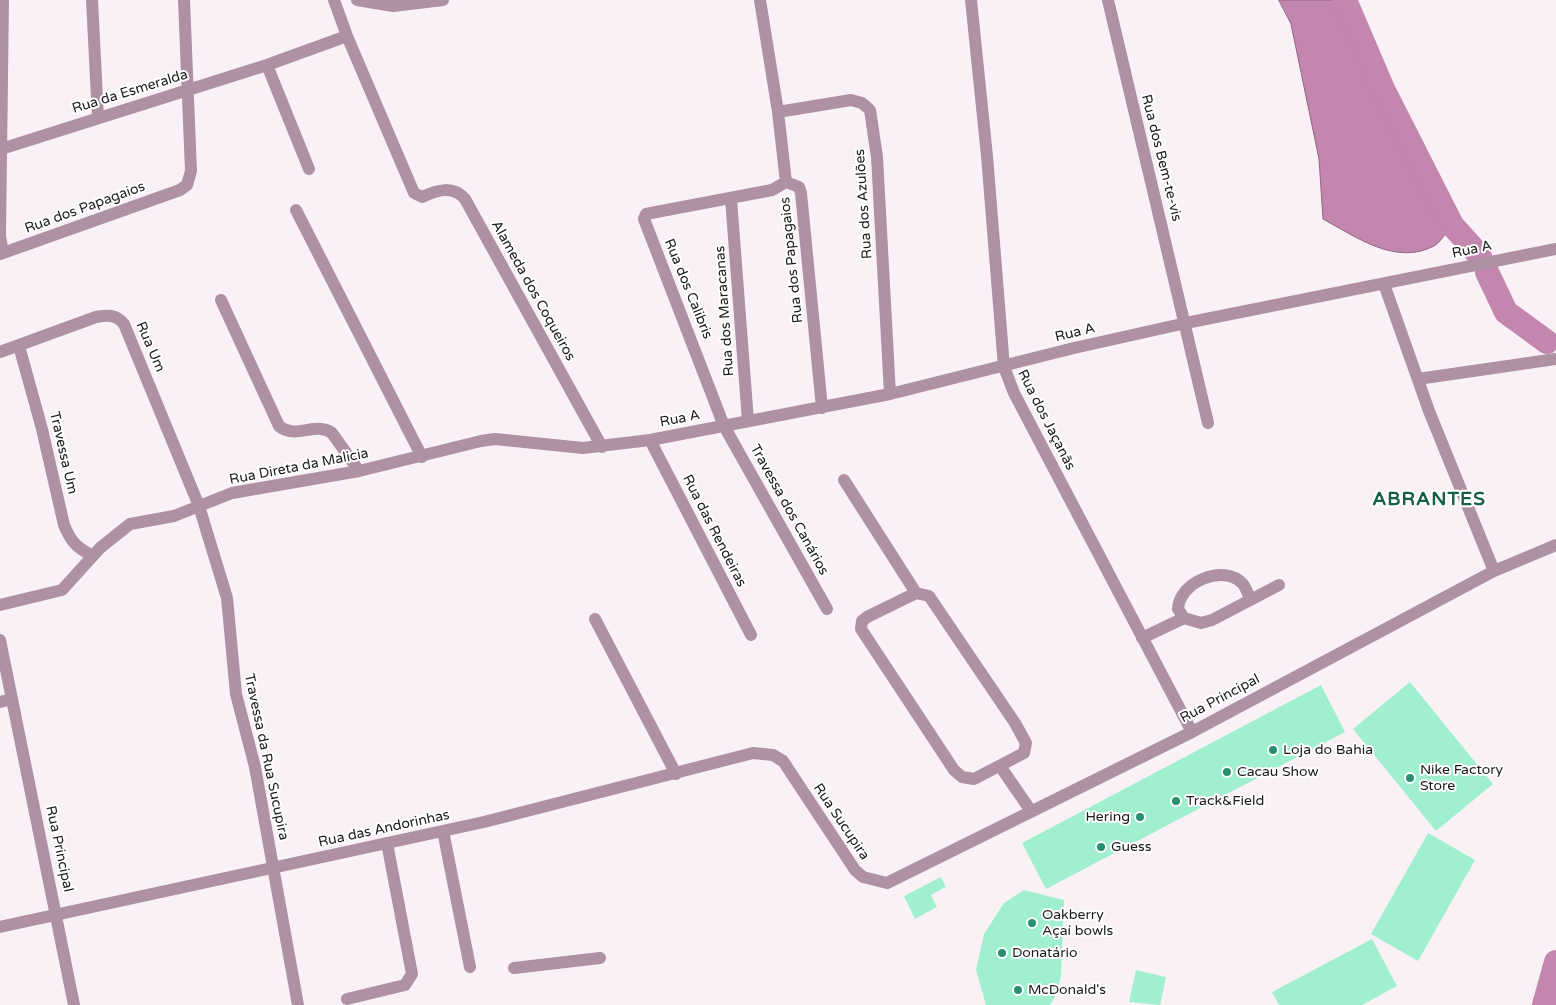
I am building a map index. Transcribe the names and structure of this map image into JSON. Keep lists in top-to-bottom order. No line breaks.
{"streets":{"street":["Rua da Esmeralda","Rua dos Bem-te-vis","Rua dos Azulões","Rua dos Papagaios","Rua A","Rua dos Calibris","Alameda dos Coqueiros","Rua dos Maracanas","Rua Um","Rua dos Jaçanãs","Travessa Um","Rua Direta da Malicia","Travessa dos Canários","Rua das Rendeiras","Rua Principal","Travessa da Rua Sucupira","Rua Sucupira","Rua das Andorinhas"]},"crossings":[["Rua da Esmeralda","Rua dos Papagaios"],["Rua da Esmeralda","Alameda dos Coqueiros"],["Rua dos Bem-te-vis","Rua A"],["Rua dos Azulões","Rua dos Papagaios"],["Rua dos Azulões","Rua A"],["Rua dos Papagaios","Rua A"],["Rua A","Rua dos Calibris"],["Rua A","Alameda dos Coqueiros"],["Rua A","Rua dos Maracanas"],["Rua A","Rua dos Jaçanãs"],["Rua A","Rua Direta da Malicia"],["Rua A","Travessa dos Canários"],["Rua A","Rua das Rendeiras"],["Rua dos Calibris","Rua dos Maracanas"],["Rua dos Calibris","Travessa dos Canários"],["Alameda dos Coqueiros","Rua Direta da Malicia"],["Rua Um","Travessa Um"],["Rua Um","Rua Direta da Malicia"],["Rua Um","Travessa da Rua Sucupira"],["Rua dos Jaçanãs","Rua Principal"],["Travessa Um","Rua Direta da Malicia"],["Rua Direta da Malicia","Travessa da Rua Sucupira"],["Rua Principal","Rua Sucupira"],["Rua Principal","Rua das Andorinhas"],["Travessa da Rua Sucupira","Rua das Andorinhas"],["Rua Sucupira","Rua das Andorinhas"]],"districts":["ABRANTES"],"places":["Loja do Bahia","Cacau Show","Nike Factory Store","Track&Field","Hering","Guess","Oakberry Açaí bowls","Donatário","McDonald's"]}
